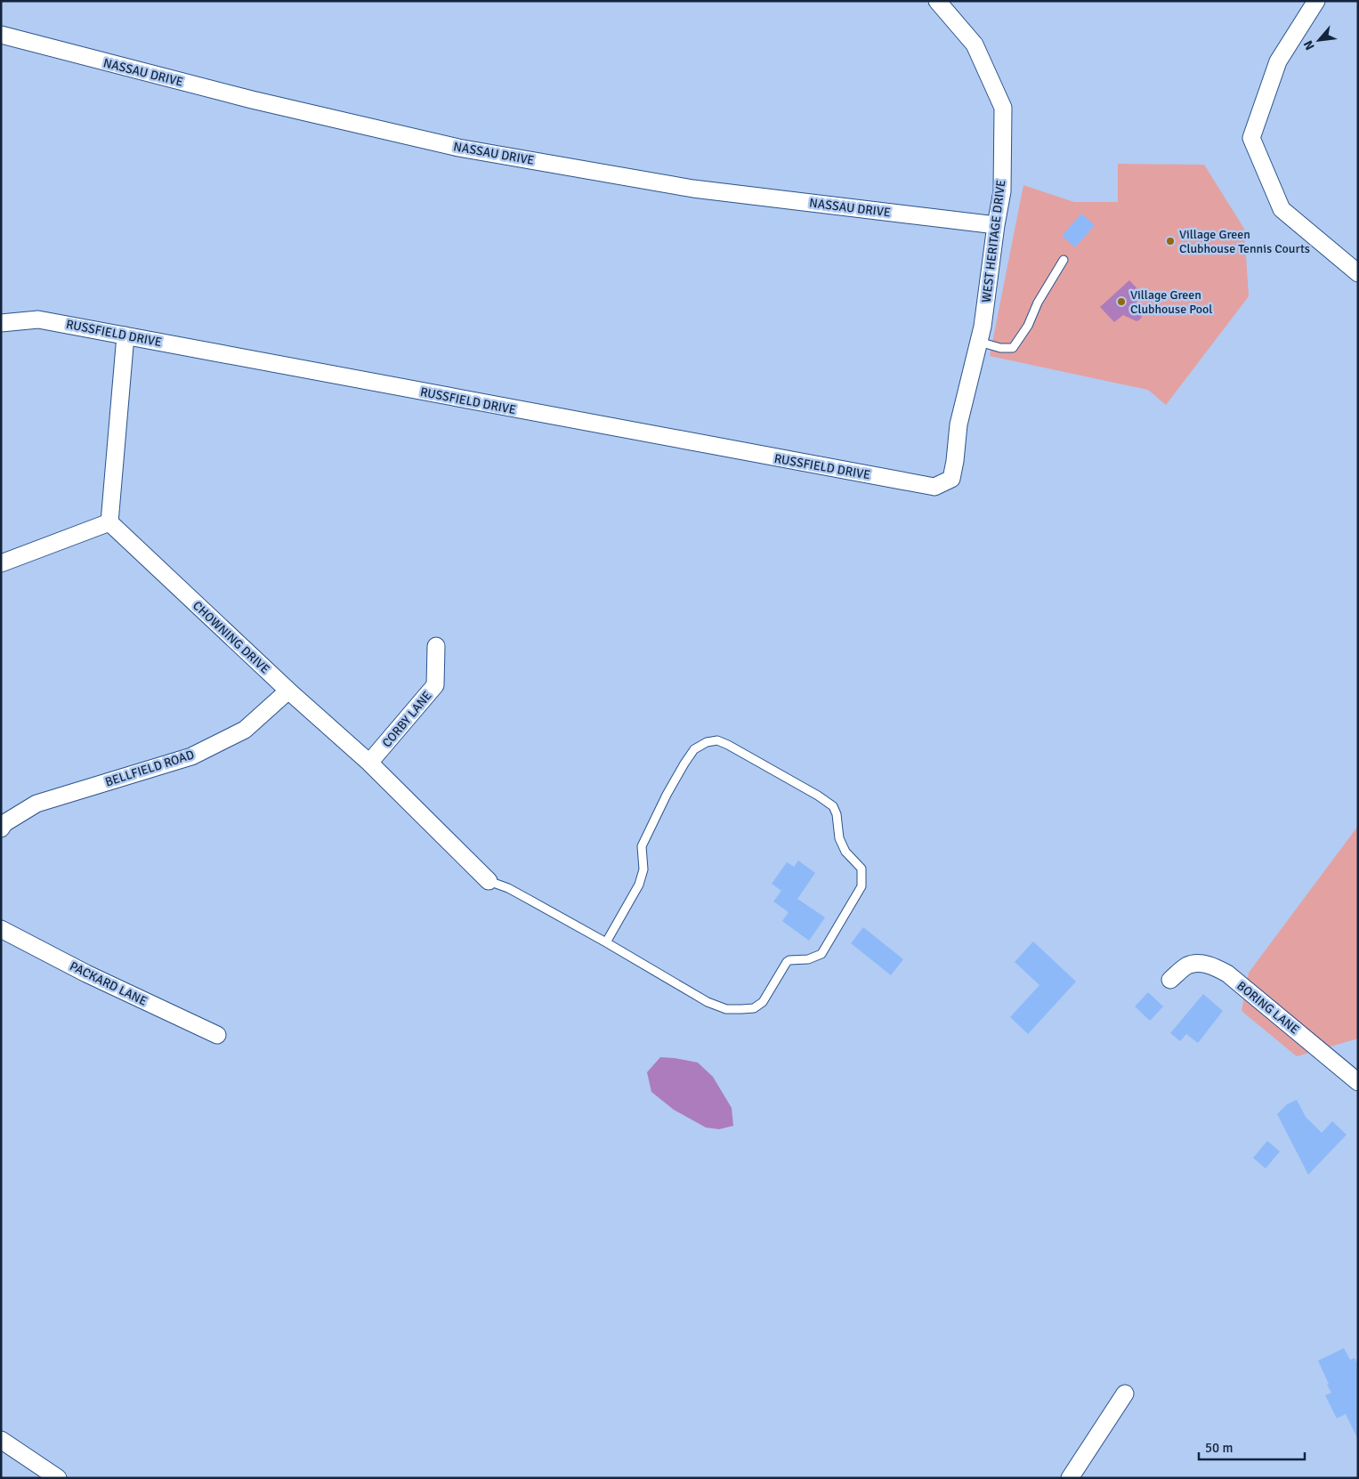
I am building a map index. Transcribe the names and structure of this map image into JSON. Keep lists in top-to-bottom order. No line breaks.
{"streets":{"street":["NASSAU DRIVE","WEST HERITAGE DRIVE","RUSSFIELD DRIVE","CHOWNING DRIVE","CORBY LANE","BELLFIELD ROAD","PACKARD LANE","BORING LANE"]},"crossings":[["NASSAU DRIVE","WEST HERITAGE DRIVE"],["WEST HERITAGE DRIVE","RUSSFIELD DRIVE"],["CHOWNING DRIVE","CORBY LANE"],["CHOWNING DRIVE","BELLFIELD ROAD"]],"places":["Village Green Clubhouse Tennis Courts","Village Green Clubhouse Pool"],"scale_bar":"50 m","north":"bottom left"}
